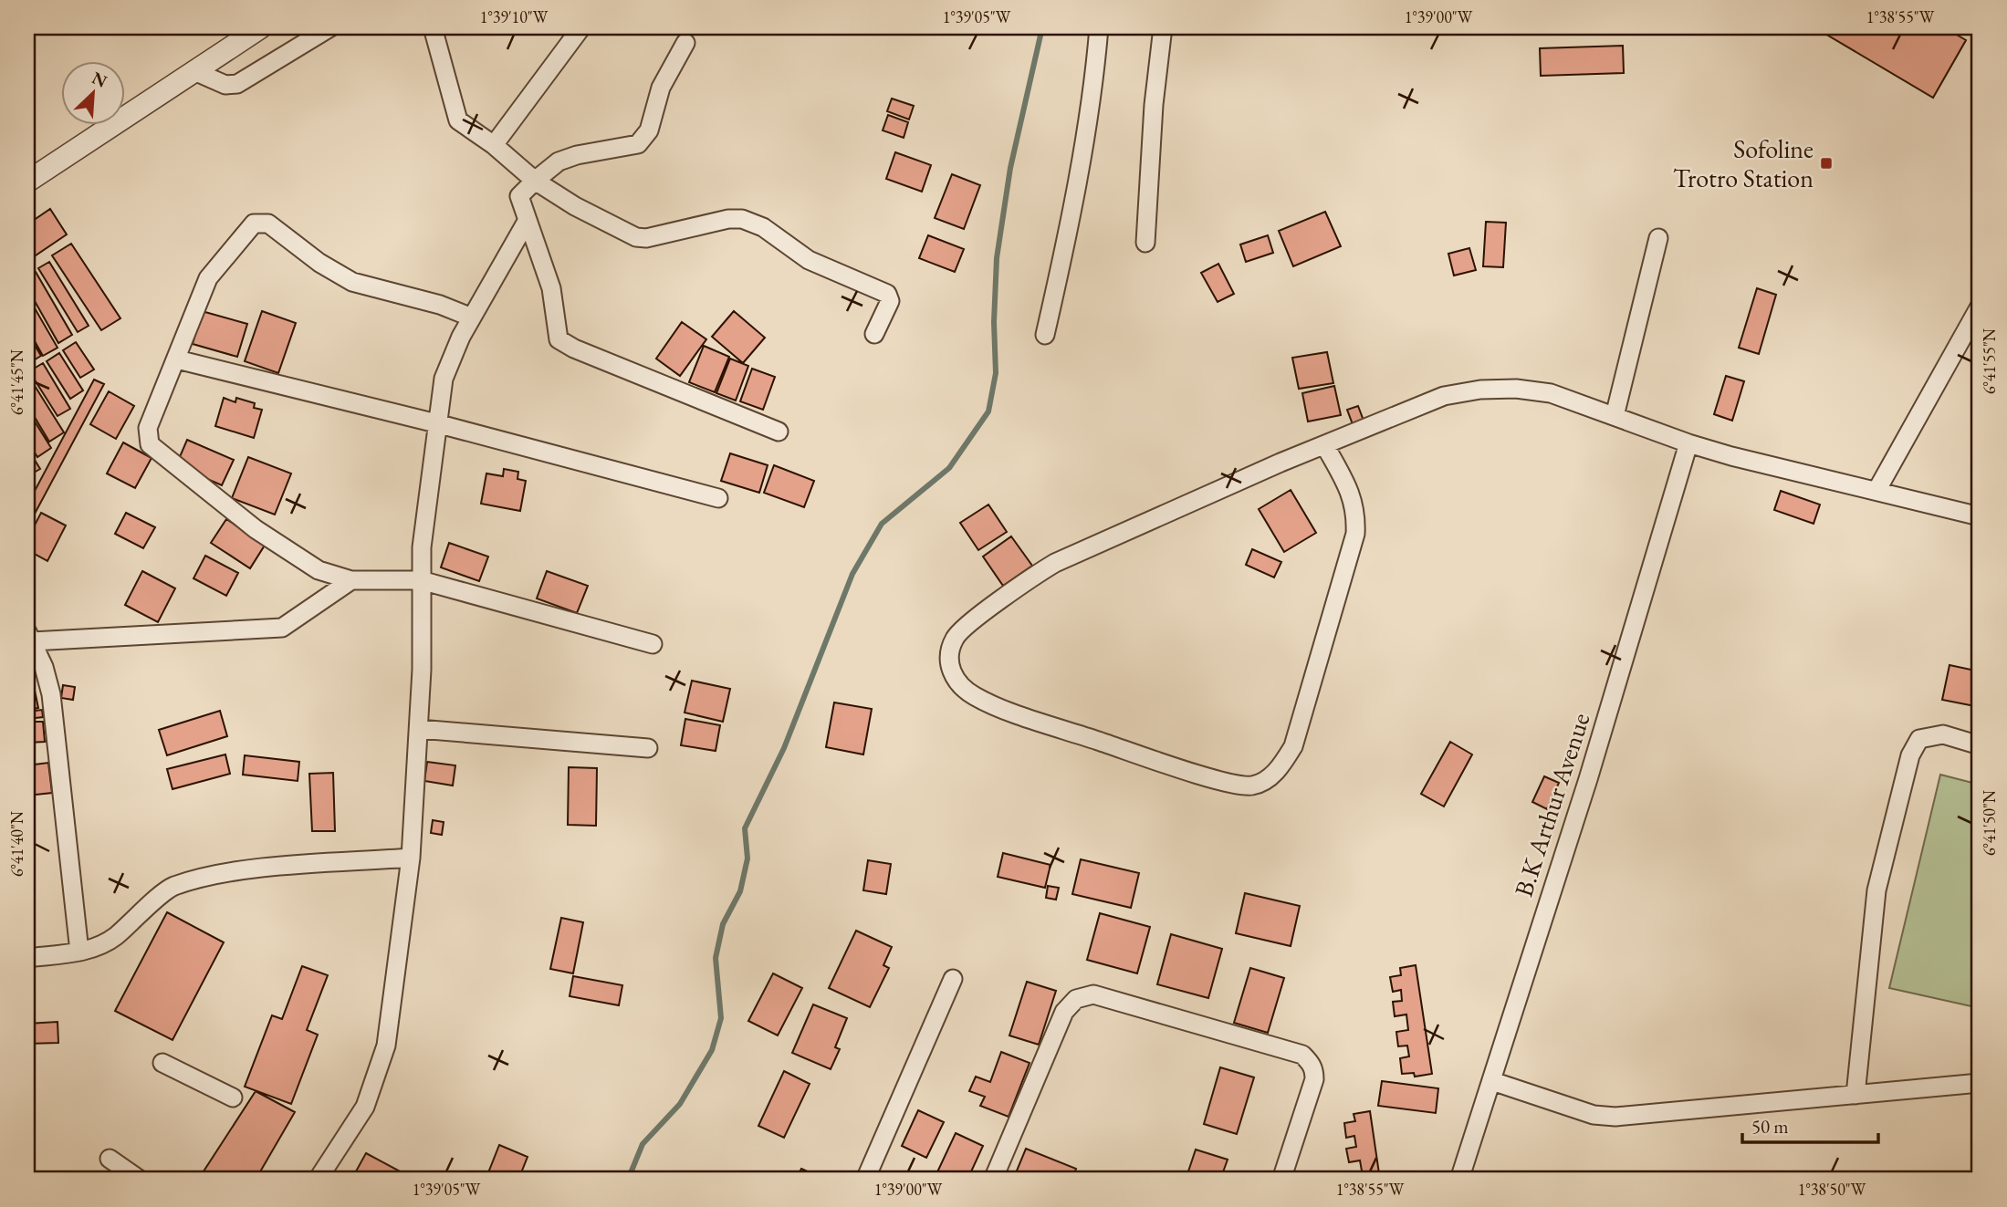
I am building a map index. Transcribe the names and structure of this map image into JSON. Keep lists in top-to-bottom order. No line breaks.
{"streets":{"street":["B.K Arthur Avenue"]},"places":{"transit":["Sofoline Trotro Station"]},"scale_bar":"50 m","north":"top right","coordinates":["1°39'10\"W","1°39'05\"W","1°39'00\"W","1°38'55\"W","6°41'55\"N","6°41'45\"N","6°41'50\"N","6°41'40\"N","1°38'50\"W"]}
